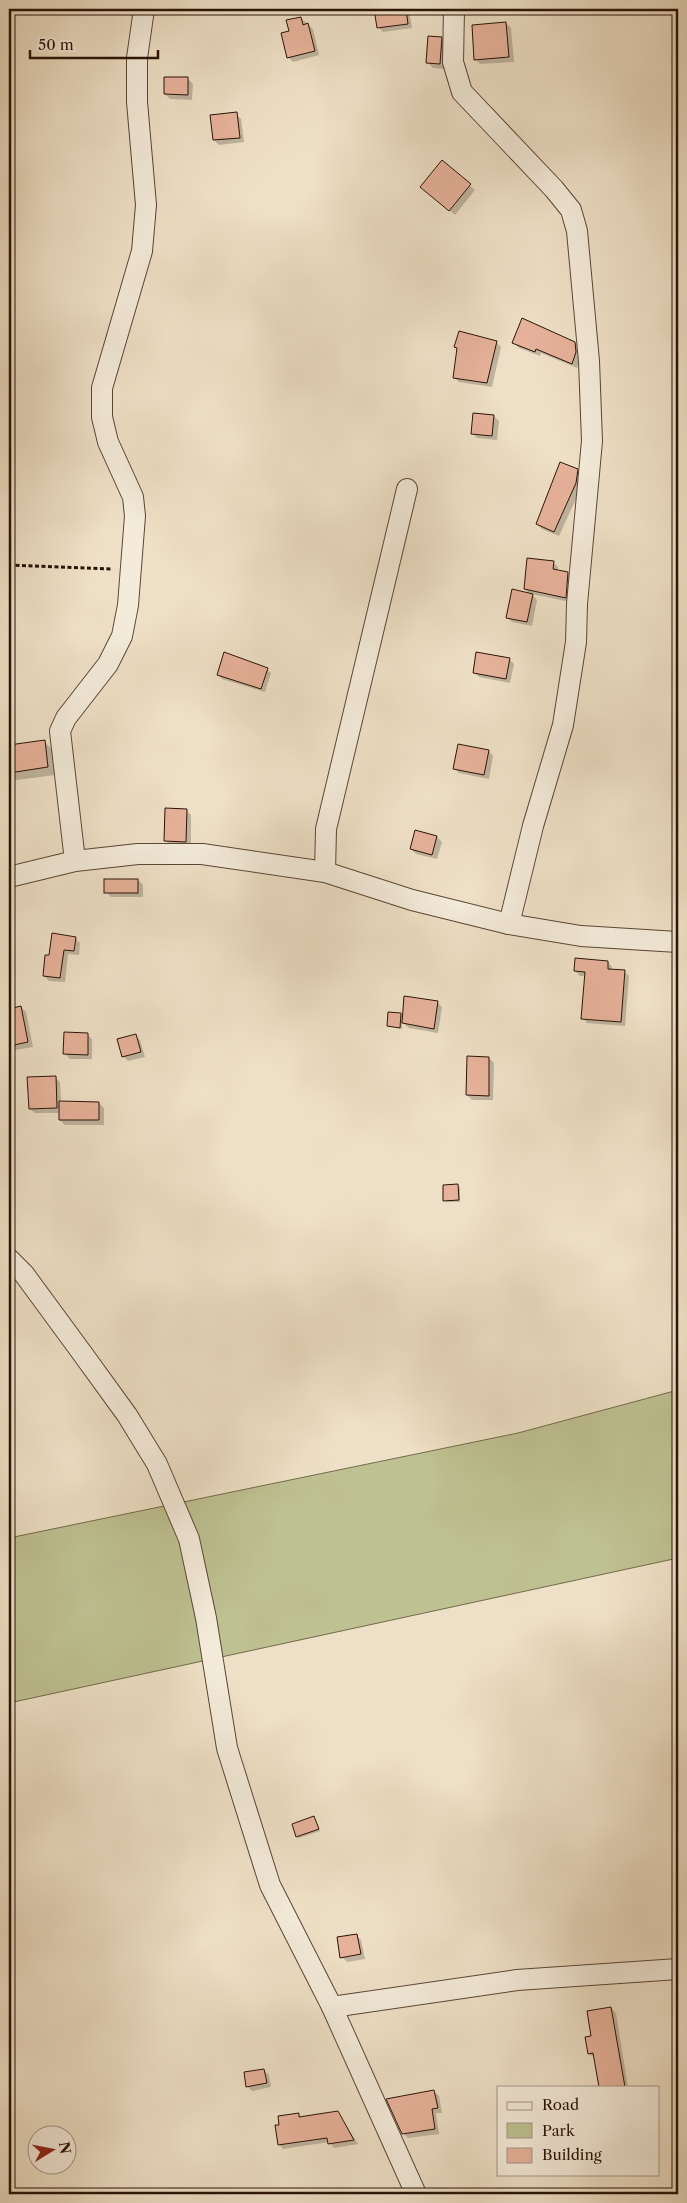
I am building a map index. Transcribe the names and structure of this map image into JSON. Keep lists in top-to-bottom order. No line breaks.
{"legend":["Road","Park","Building"],"scale_bar":"50 m","north":"right"}
